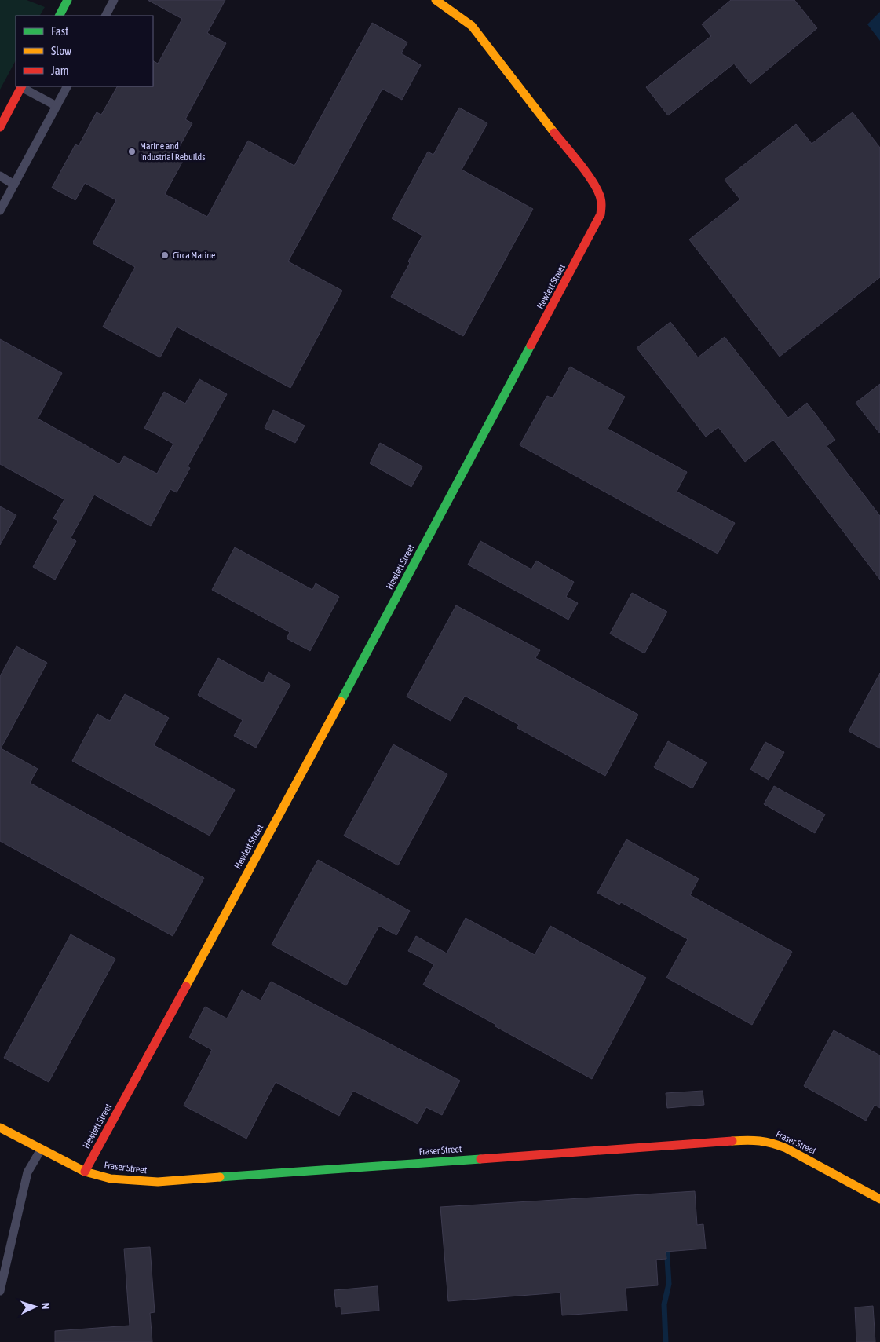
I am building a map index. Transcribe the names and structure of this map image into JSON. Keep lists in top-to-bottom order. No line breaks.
{"streets":{"street":["Hewlett Street","Fraser Street"]},"crossings":[["Hewlett Street","Fraser Street"]],"places":["Marine and Industrial Rebuilds","Circa Marine"],"legend":["Fast","Slow","Jam"],"north":"right"}
